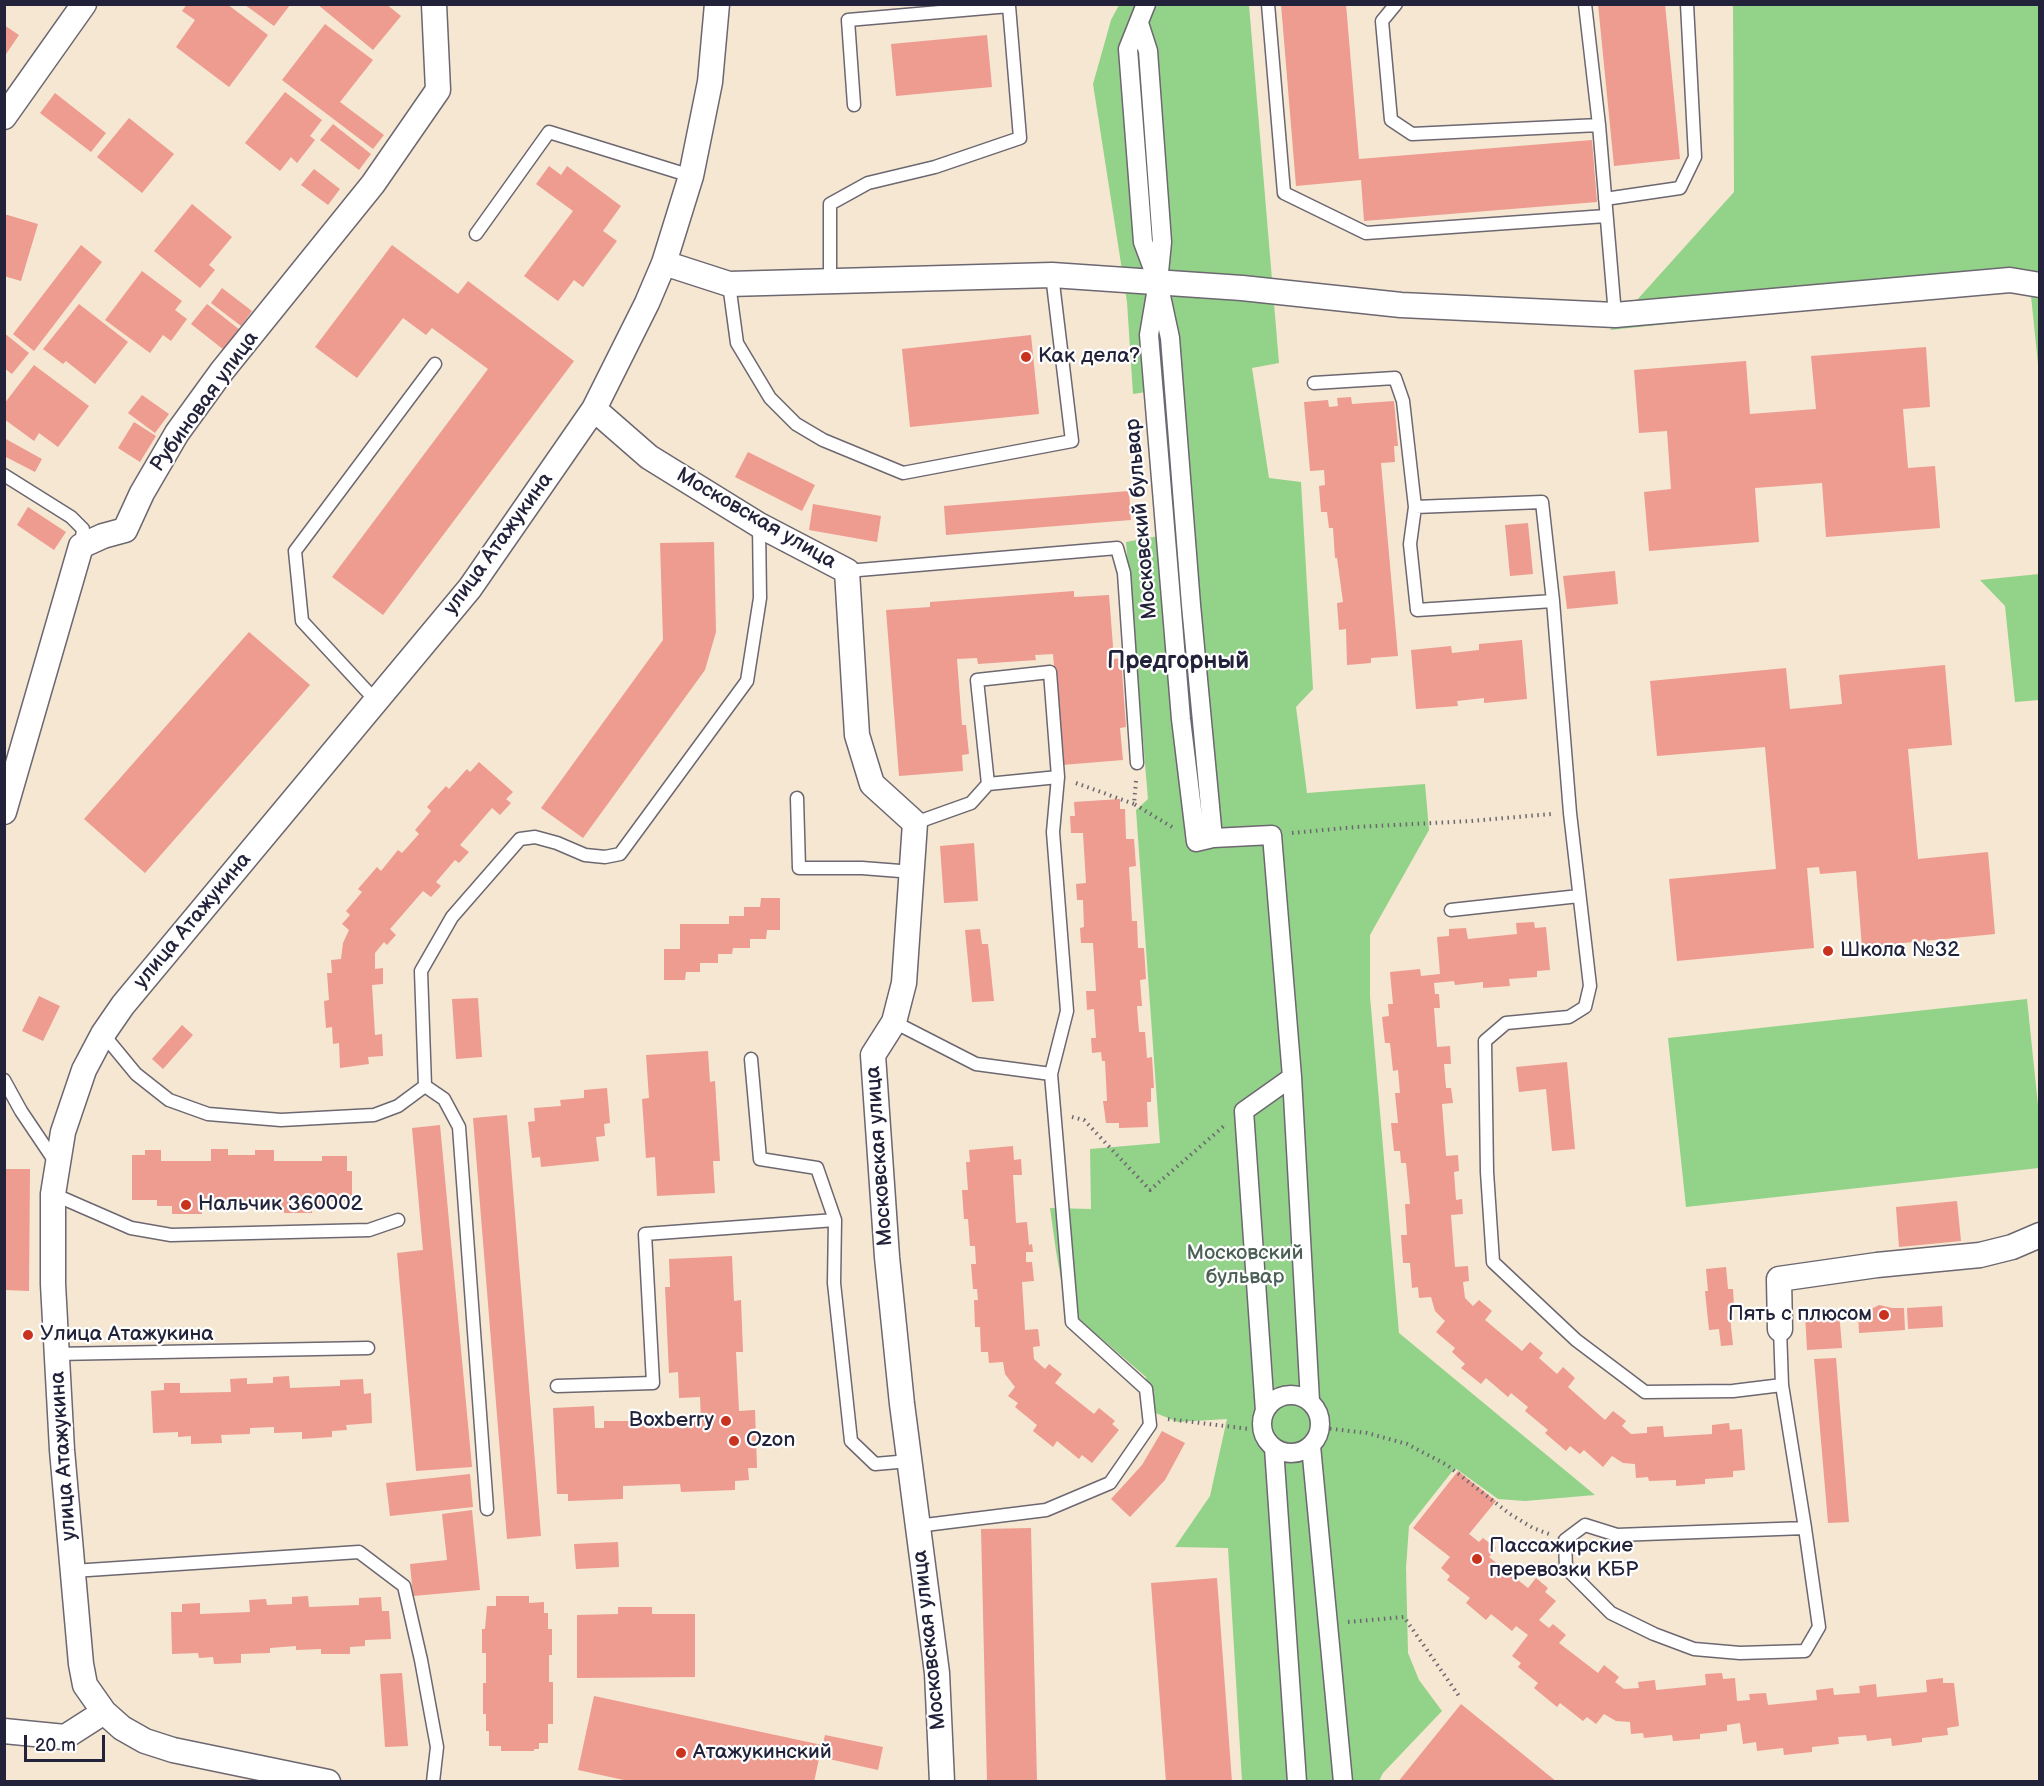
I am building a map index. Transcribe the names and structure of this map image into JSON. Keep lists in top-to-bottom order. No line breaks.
{"streets":{"street":["Рубиновая улица","Московская улица","Московский бульвар","улица Атажукина"]},"crossings":[["Московская улица","улица Атажукина"]],"districts":["Предгорный"],"parks":["Московский бульвар"],"places":["Как дела?","Школа №32","Нальчик 360002","Пять с плюсом","Улица Атажукина","Boxberry","Ozon","Пассажирские перевозки КБР","Атажукинский"],"scale_bar":"20 m"}
